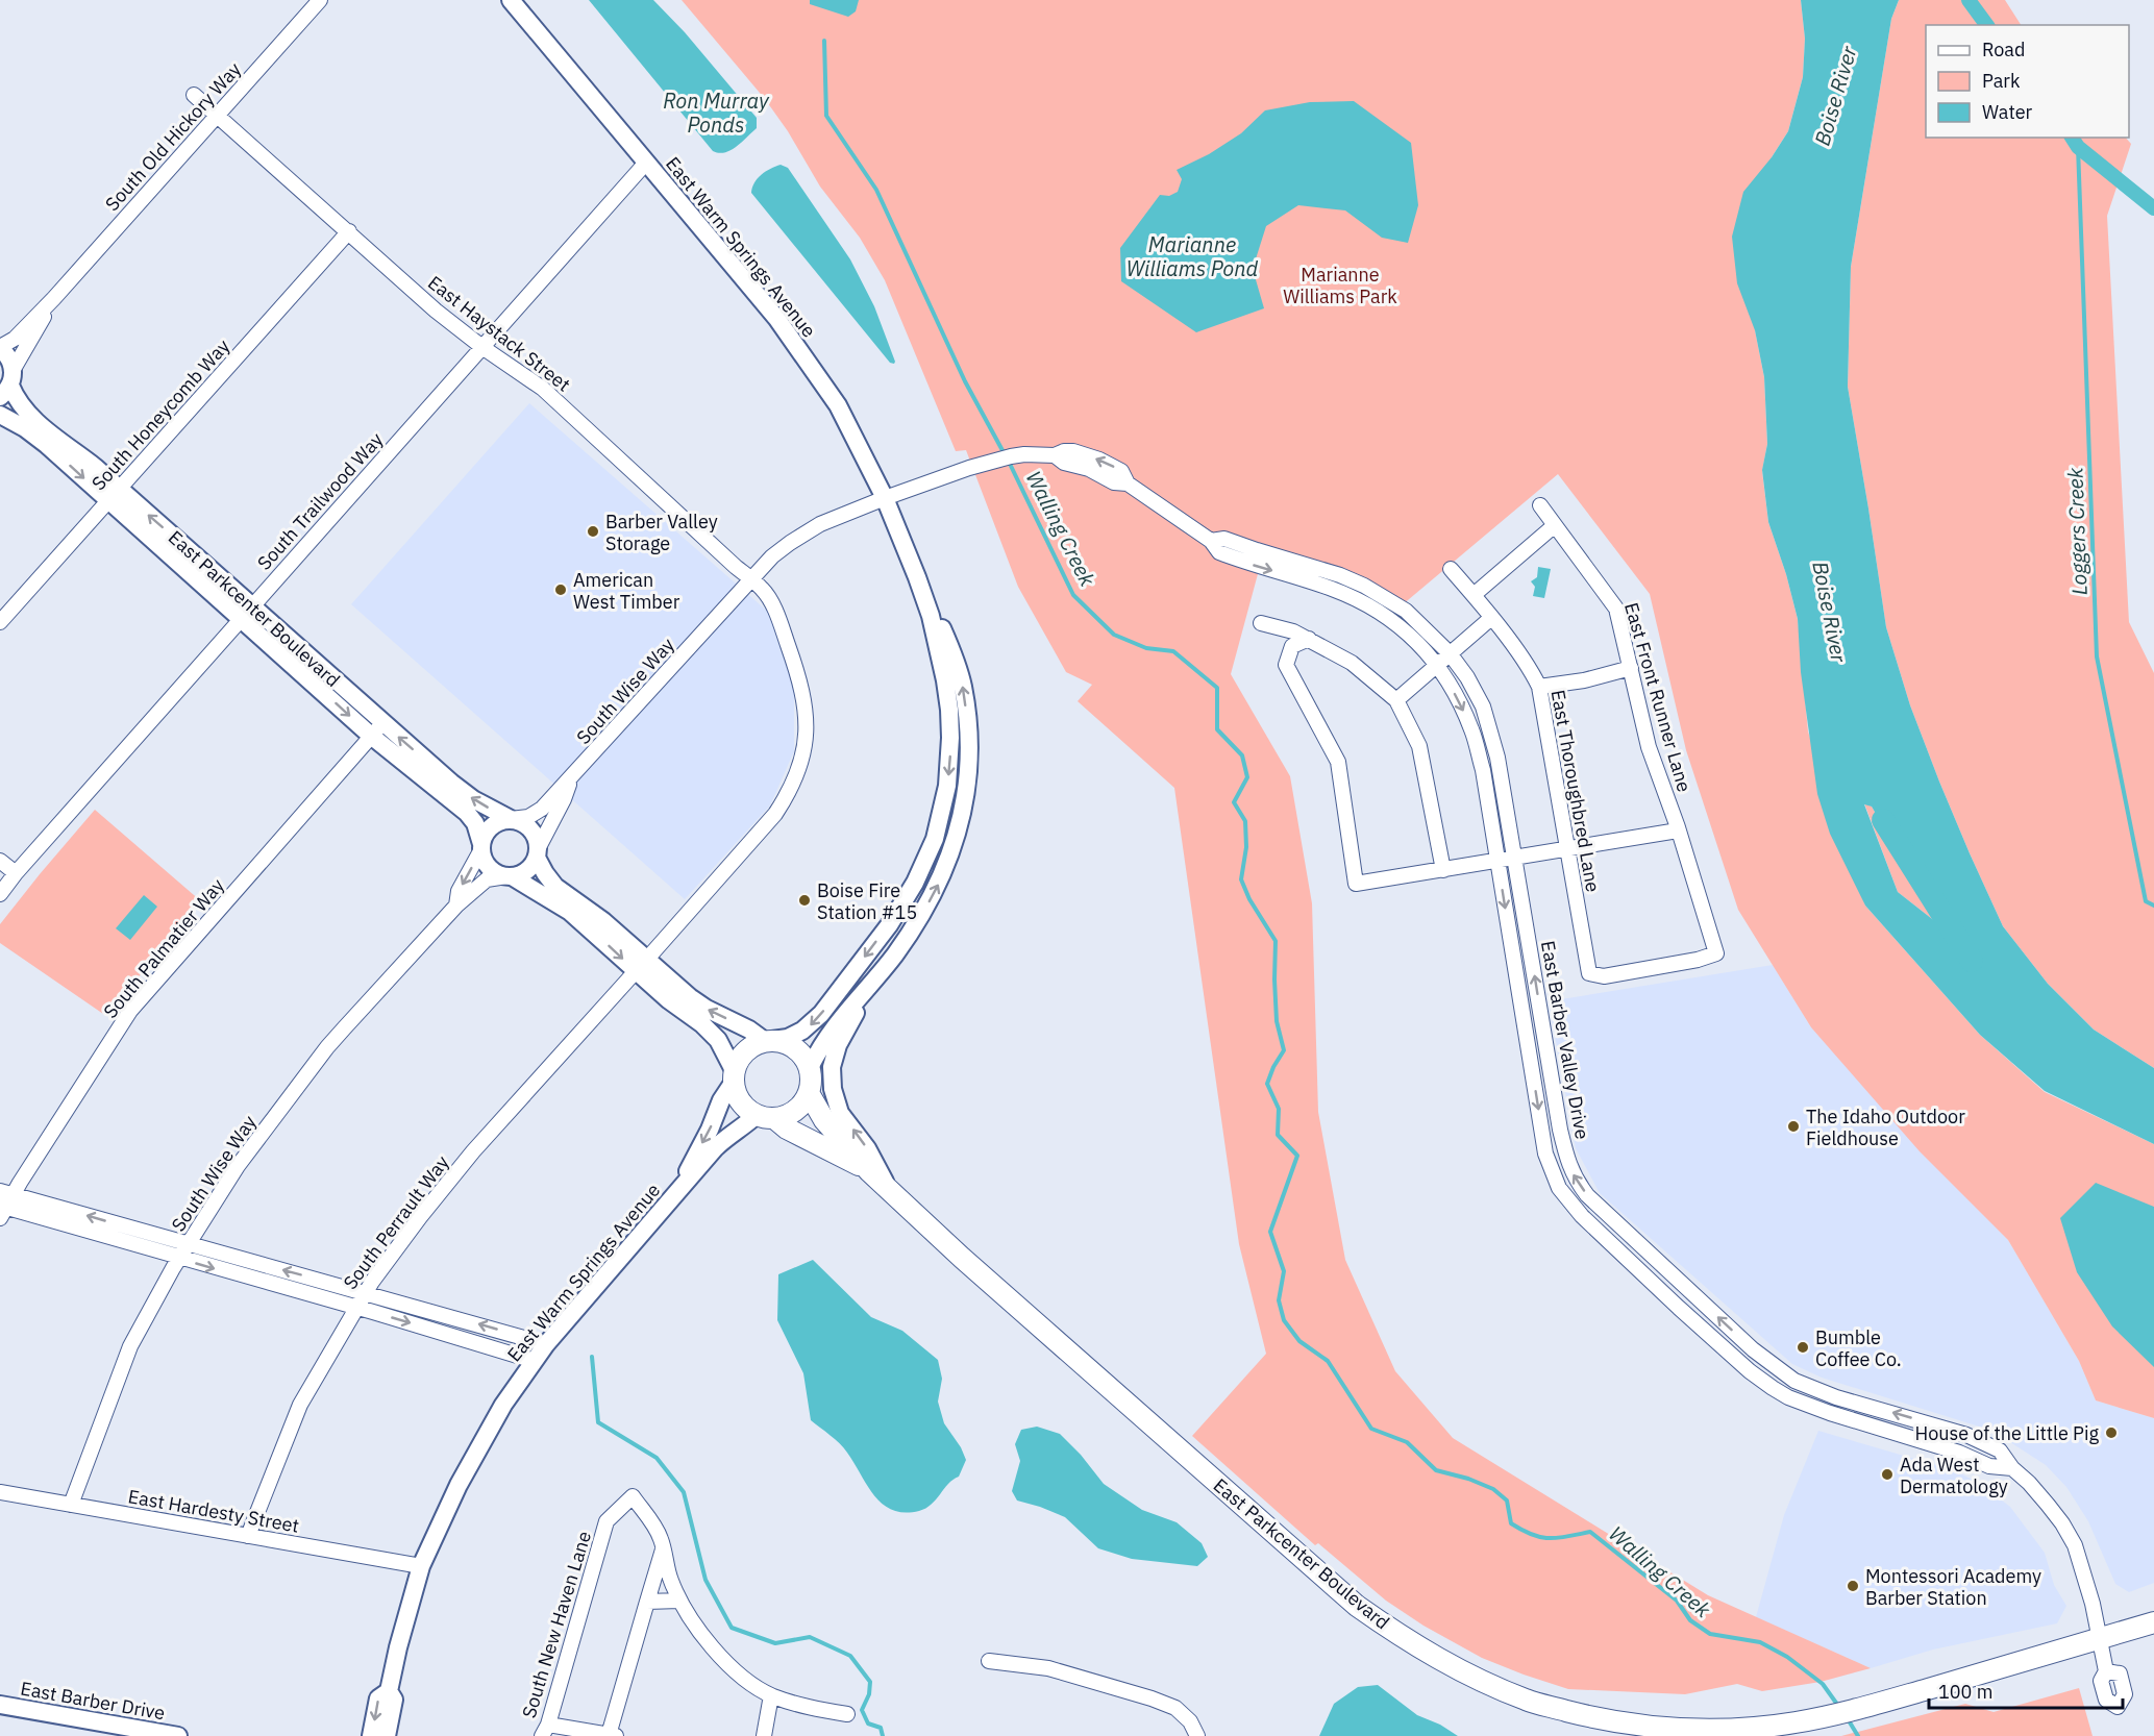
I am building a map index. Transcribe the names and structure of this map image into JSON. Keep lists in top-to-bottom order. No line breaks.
{"streets":{"main road":["East Parkcenter Boulevard"],"street":["South Old Hickory Way","East Warm Springs Avenue","East Haystack Street","South Honeycomb Way","South Trailwood Way","South Wise Way","East Front Runner Lane","East Thoroughbred Lane","South Palmatier Way","East Barber Valley Drive","South Perrault Way","East Hardesty Street","South New Haven Lane","East Barber Drive"]},"crossings":[["South Old Hickory Way","East Haystack Street"],["South Old Hickory Way","East Parkcenter Boulevard"],["East Warm Springs Avenue","South Trailwood Way"],["East Warm Springs Avenue","East Parkcenter Boulevard"],["East Warm Springs Avenue","South Wise Way"],["East Warm Springs Avenue","East Barber Valley Drive"],["East Warm Springs Avenue","East Hardesty Street"],["East Haystack Street","South Honeycomb Way"],["East Haystack Street","South Trailwood Way"],["East Haystack Street","South Wise Way"],["East Haystack Street","South Perrault Way"],["South Honeycomb Way","East Parkcenter Boulevard"],["South Trailwood Way","East Parkcenter Boulevard"],["East Parkcenter Boulevard","South Wise Way"],["East Parkcenter Boulevard","South Palmatier Way"],["East Parkcenter Boulevard","East Barber Valley Drive"],["South Wise Way","East Barber Valley Drive"],["South Wise Way","South Perrault Way"],["South Wise Way","East Hardesty Street"],["East Front Runner Lane","East Thoroughbred Lane"],["South Perrault Way","East Hardesty Street"]],"water":["Boise River","Ron Murray Ponds","Marianne Williams Pond","Walling Creek","Loggers Creek"],"parks":["Marianne Williams Park"],"places":["Barber Valley Storage","American West Timber","Boise Fire Station #15","The Idaho Outdoor Fieldhouse","Bumble Coffee Co.","House of the Little Pig","Ada West Dermatology","Montessori Academy Barber Station"],"legend":["Road","Park","Water"],"scale_bar":"100 m"}
